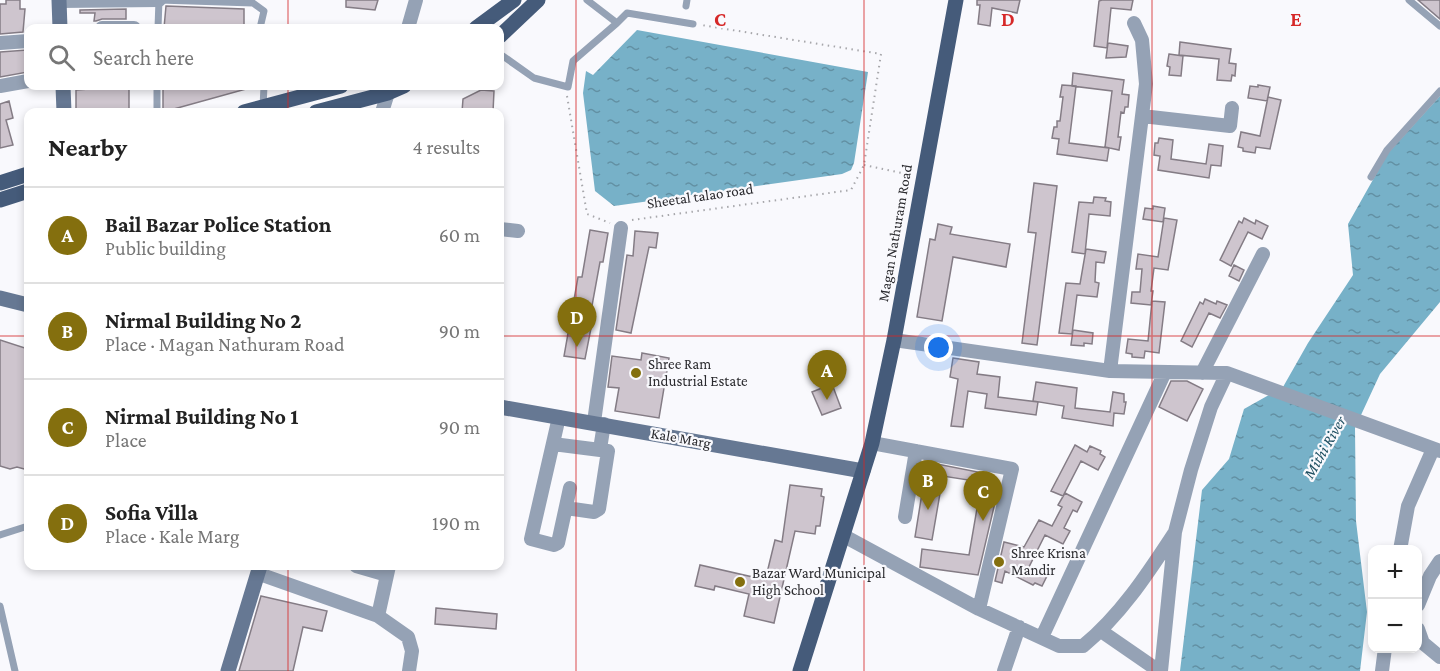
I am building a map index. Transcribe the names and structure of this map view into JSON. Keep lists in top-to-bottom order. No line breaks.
{"streets":{"main road":["Magan Nathuram Road","Kale Marg"],"path":["Sheetal talao road"]},"crossings":[["Magan Nathuram Road","Kale Marg"]],"water":["Mithi River"],"places":["Shree Ram Industrial Estate","Shree Krisna Mandir","Bazar Ward Municipal High School"],"page":{"search":"Search here","heading":["Nearby","4 results"],"list":[{"mark":"A","name":"Bail Bazar Police Station","note":"Public building","value":"60 m"},{"mark":"B","name":"Nirmal Building No 2","note":"Place · Magan Nathuram Road","value":"90 m"},{"mark":"C","name":"Nirmal Building No 1","note":"Place","value":"90 m"},{"mark":"D","name":"Sofia Villa","note":"Place · Kale Marg","value":"190 m"}],"pins":["D","A","B","C"],"map_buttons":["+","−"]},"grid":{"columns":["C","D","E"]}}
